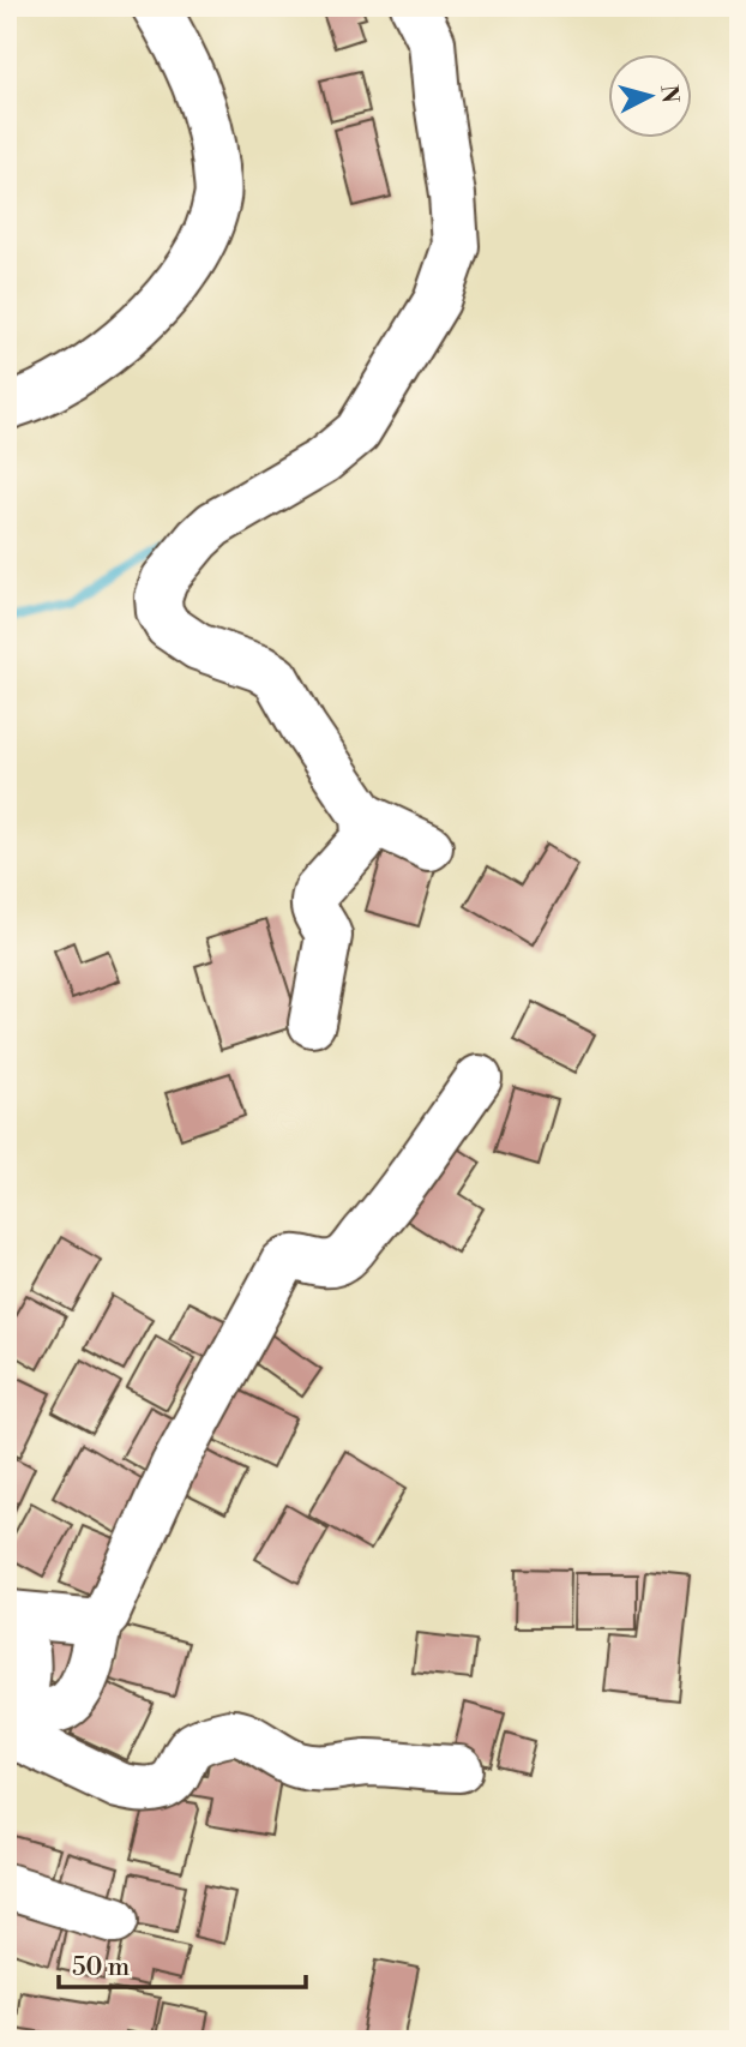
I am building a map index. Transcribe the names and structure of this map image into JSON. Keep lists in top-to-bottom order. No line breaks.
{"scale_bar":"50 m","north":"right"}
